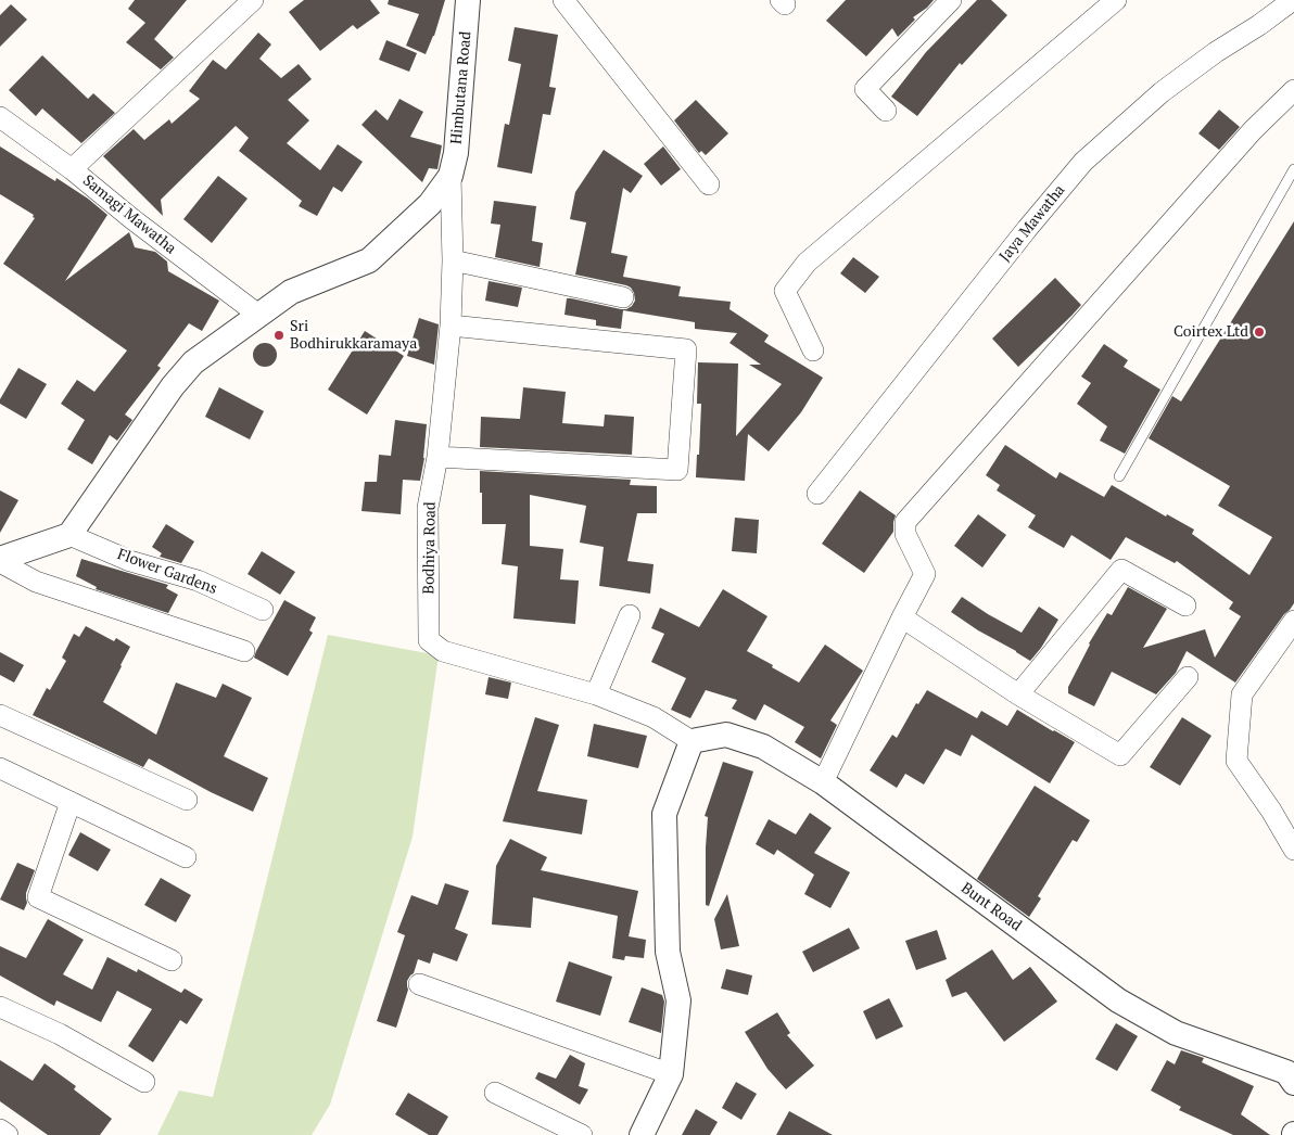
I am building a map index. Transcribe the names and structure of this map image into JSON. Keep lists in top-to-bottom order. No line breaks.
{"streets":{"street":["Himbutana Road","Samagi Mawatha","Jaya Mawatha","Bodhiya Road","Flower Gardens","Bunt Road"]},"crossings":[["Himbutana Road","Bodhiya Road"],["Bodhiya Road","Bunt Road"]],"places":["Coirtex Ltd","Sri Bodhirukkaramaya"]}
